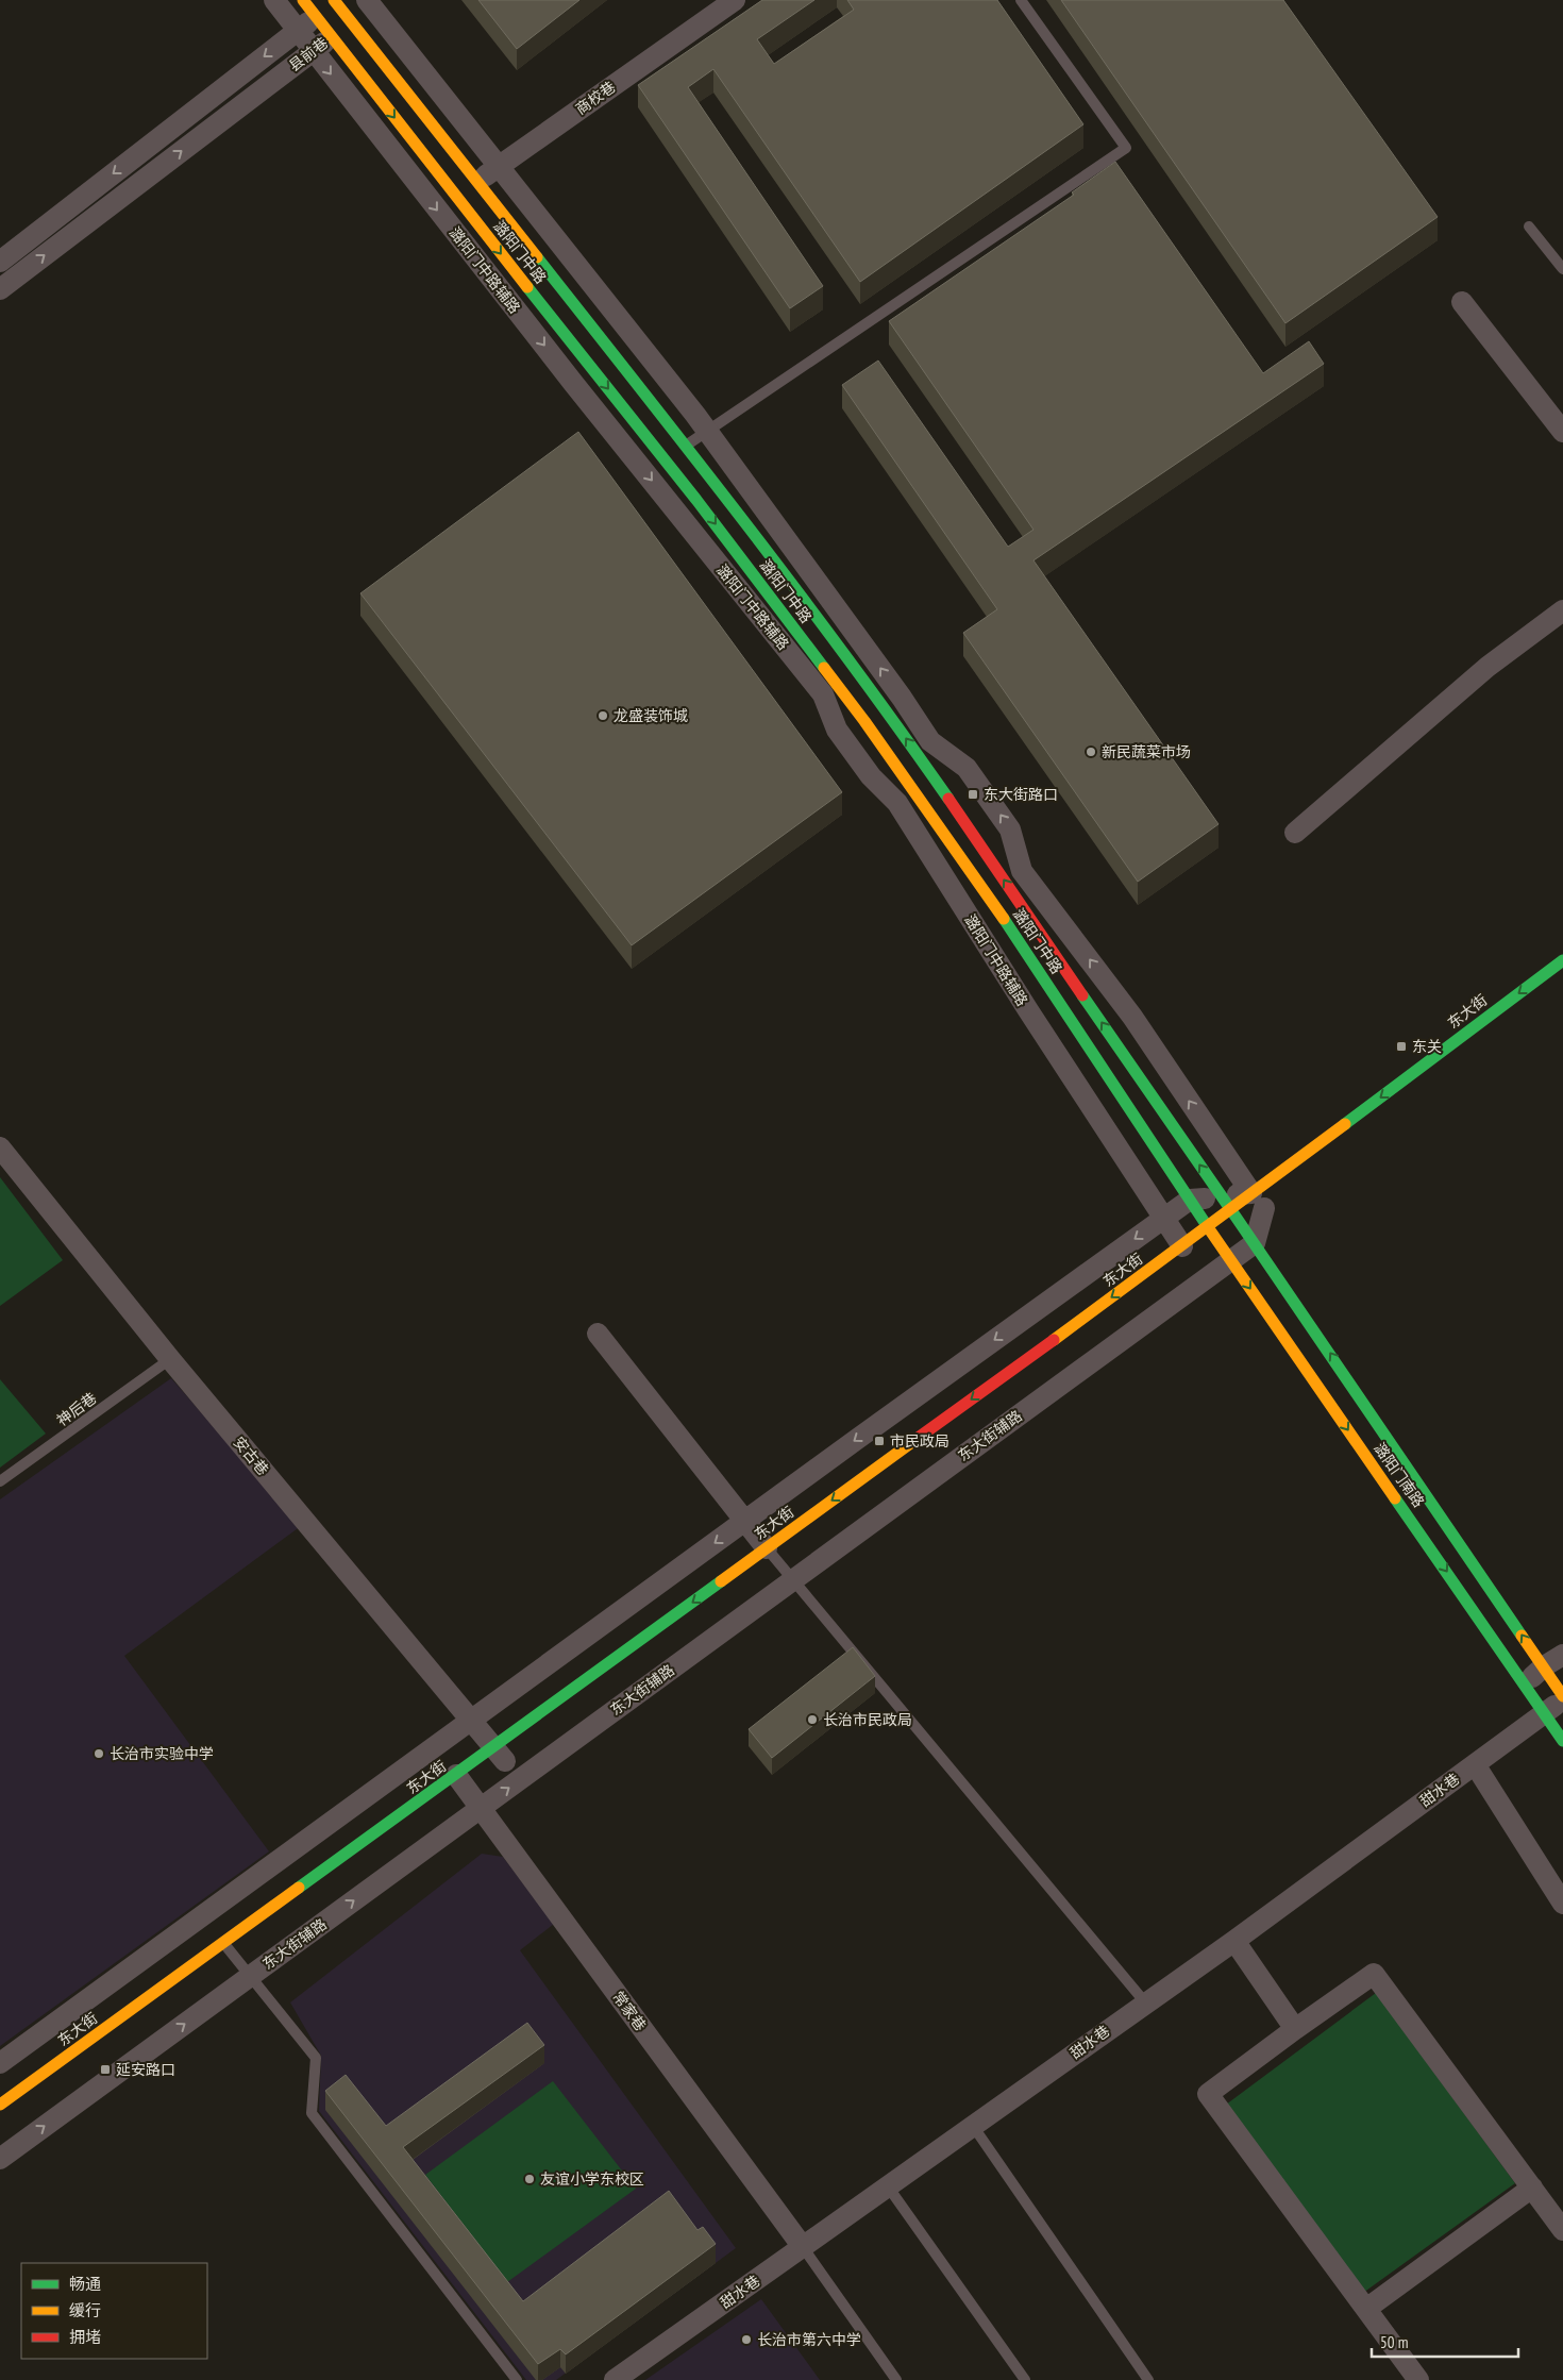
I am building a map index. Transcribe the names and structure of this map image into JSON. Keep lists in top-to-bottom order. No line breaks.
{"streets":{"main road":["潞阳门中路","东大街","潞阳门南路"],"street":["县前巷","商校巷","潞阳门中路辅路","东大街辅路","安古巷","甜水巷","常家巷"],"lane":["神后巷"]},"crossings":[["县前巷","潞阳门中路"],["县前巷","潞阳门中路辅路"],["商校巷","潞阳门中路"],["潞阳门中路","东大街"],["潞阳门中路","潞阳门南路"],["潞阳门中路辅路","东大街"],["东大街","安古巷"],["东大街","潞阳门南路"],["东大街","常家巷"],["神后巷","安古巷"],["东大街辅路","潞阳门南路"],["东大街辅路","常家巷"],["潞阳门南路","甜水巷"],["甜水巷","常家巷"]],"one_way":["东大街"],"places":{"other":["龙盛装饰城","新民蔬菜市场","长治市民政局","长治市实验中学","友谊小学东校区","长治市第六中学"],"transit":["东大街路口","东关","市民政局","延安路口"]},"legend":["畅通","缓行","拥堵"],"scale_bar":"50 m"}
